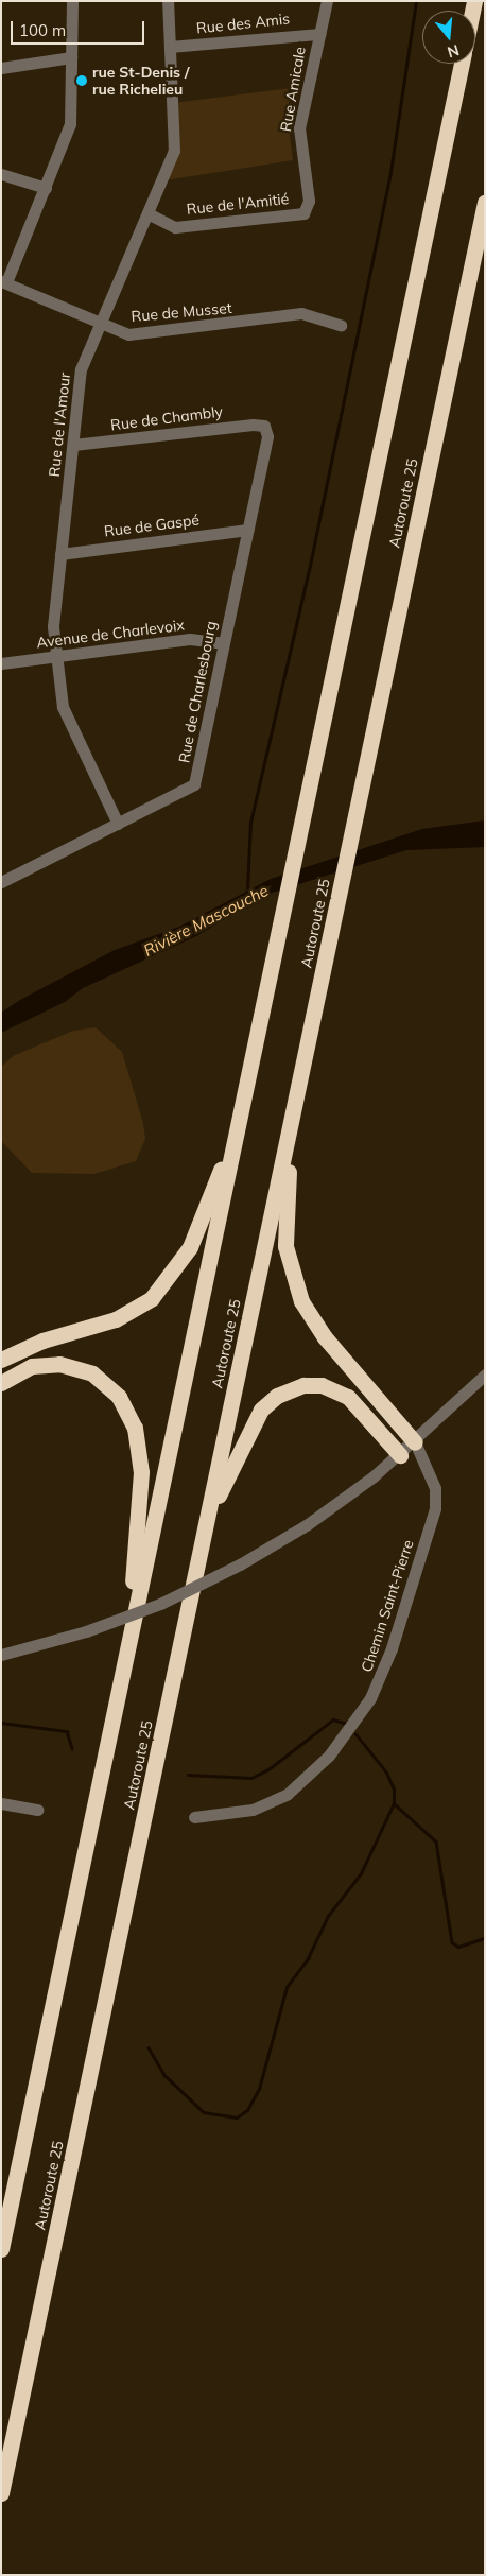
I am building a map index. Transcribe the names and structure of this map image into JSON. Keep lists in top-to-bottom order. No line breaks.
{"streets":{"highway":["Autoroute 25"],"street":["Rue des Amis","Rue Amicale","Rue de l'Amitié","Rue de Musset","Rue de Chambly","Rue de l'Amour","Rue de Gaspé","Avenue de Charlevoix","Rue de Charlesbourg","Chemin Saint-Pierre"]},"crossings":[["Rue des Amis","Rue Amicale"],["Rue des Amis","Rue de l'Amour"],["Rue Amicale","Rue de l'Amitié"],["Rue de l'Amitié","Rue de l'Amour"],["Rue de Musset","Rue de l'Amour"],["Rue de Chambly","Rue de l'Amour"],["Rue de Chambly","Rue de Charlesbourg"],["Rue de l'Amour","Rue de Gaspé"],["Rue de l'Amour","Avenue de Charlevoix"],["Rue de l'Amour","Rue de Charlesbourg"],["Rue de Gaspé","Rue de Charlesbourg"],["Avenue de Charlevoix","Rue de Charlesbourg"]],"water":["Rivière Mascouche"],"places":["rue St-Denis / rue Richelieu"],"scale_bar":"100 m","north":"bottom"}
